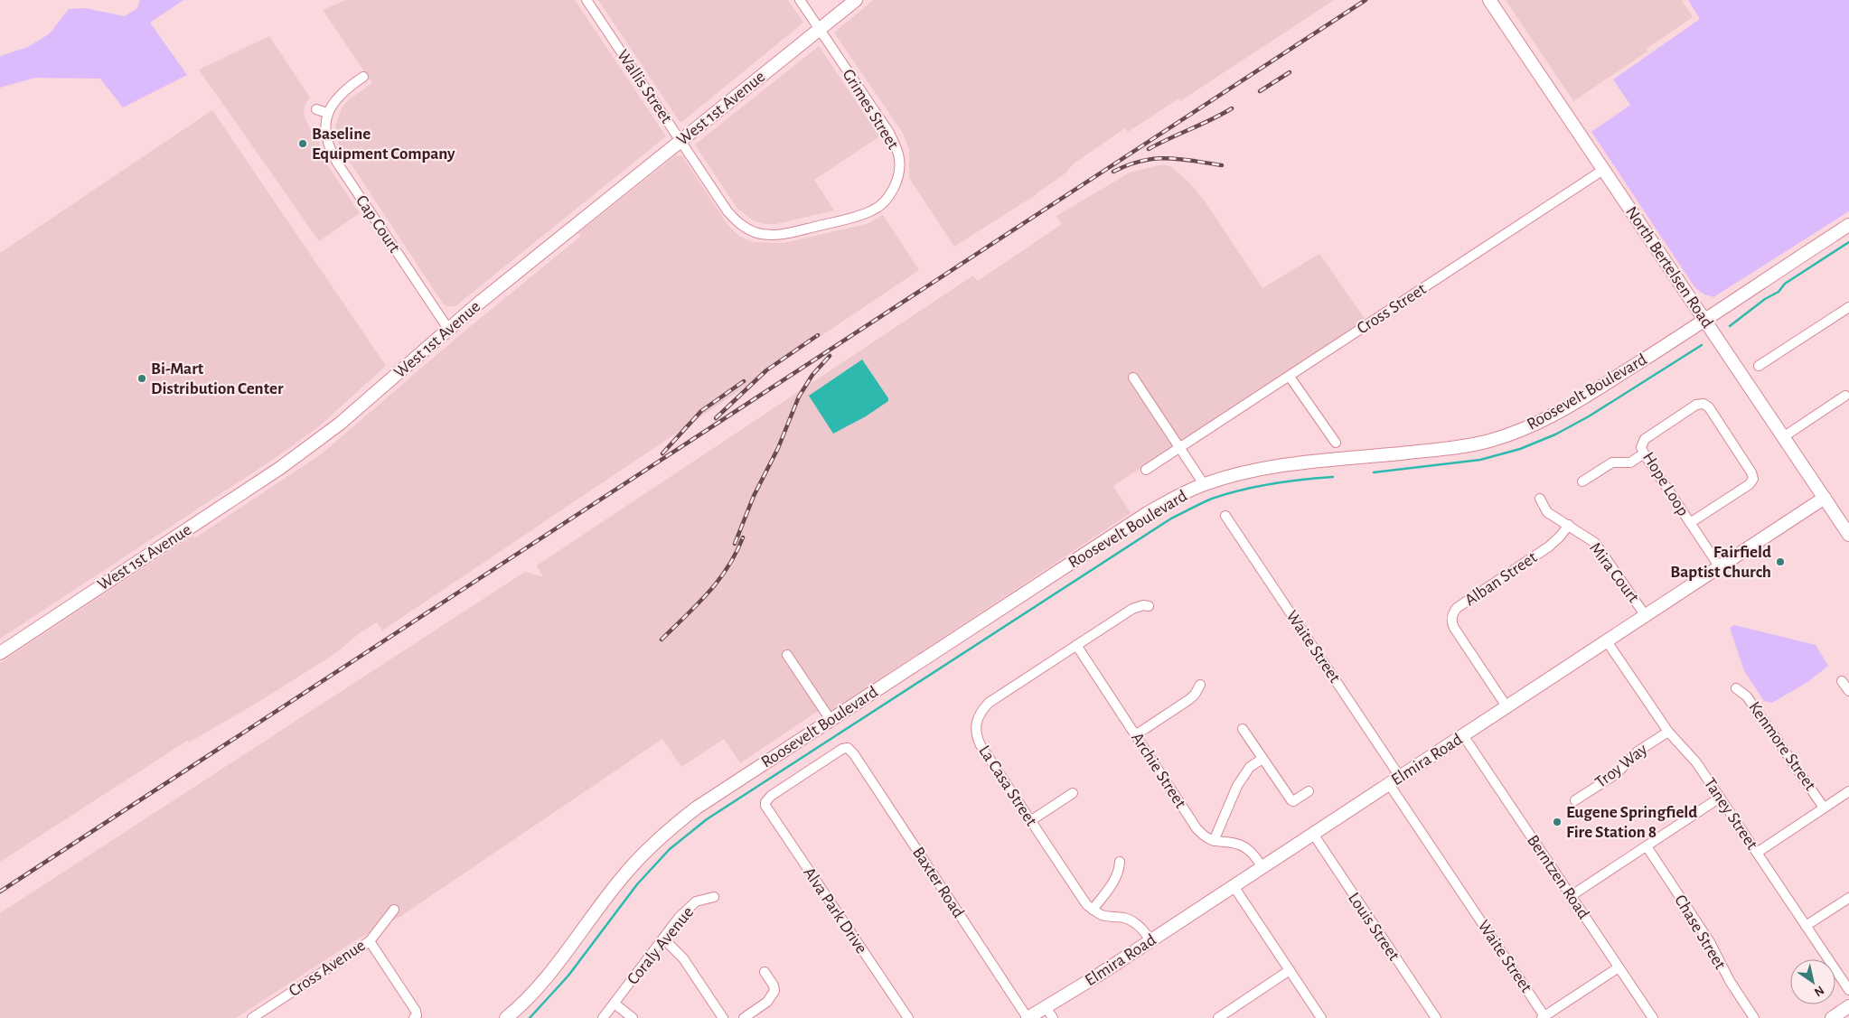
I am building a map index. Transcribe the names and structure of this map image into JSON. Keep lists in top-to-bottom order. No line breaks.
{"streets":{"street":["Wallis Street","West 1st Avenue","Grimes Street","Cap Court","North Bertelsen Road","Cross Street","Roosevelt Boulevard","Hope Loop","Mira Court","Alban Street","Waite Street","Kenmore Street","Elmira Road","Troy Way","Archie Street","La Casa Street","Taney Street","Berntzen Road","Baxter Road","Alva Park Drive","Louis Street","Chase Street","Coraly Avenue","Cross Avenue"]},"crossings":[["Wallis Street","West 1st Avenue"],["Wallis Street","Grimes Street"],["West 1st Avenue","Grimes Street"],["West 1st Avenue","Cap Court"],["North Bertelsen Road","Cross Street"],["North Bertelsen Road","Roosevelt Boulevard"],["North Bertelsen Road","Elmira Road"],["Hope Loop","Elmira Road"],["Mira Court","Alban Street"],["Mira Court","Elmira Road"],["Alban Street","Elmira Road"],["Waite Street","Elmira Road"],["Elmira Road","Archie Street"],["Elmira Road","La Casa Street"],["Elmira Road","Taney Street"],["Elmira Road","Berntzen Road"],["Elmira Road","Baxter Road"],["Elmira Road","Louis Street"],["Troy Way","Taney Street"],["Archie Street","La Casa Street"],["Baxter Road","Alva Park Drive"]],"places":["Baseline Equipment Company","Bi-Mart Distribution Center","Fairfield Baptist Church","Eugene Springfield Fire Station 8"],"north":"bottom right"}
